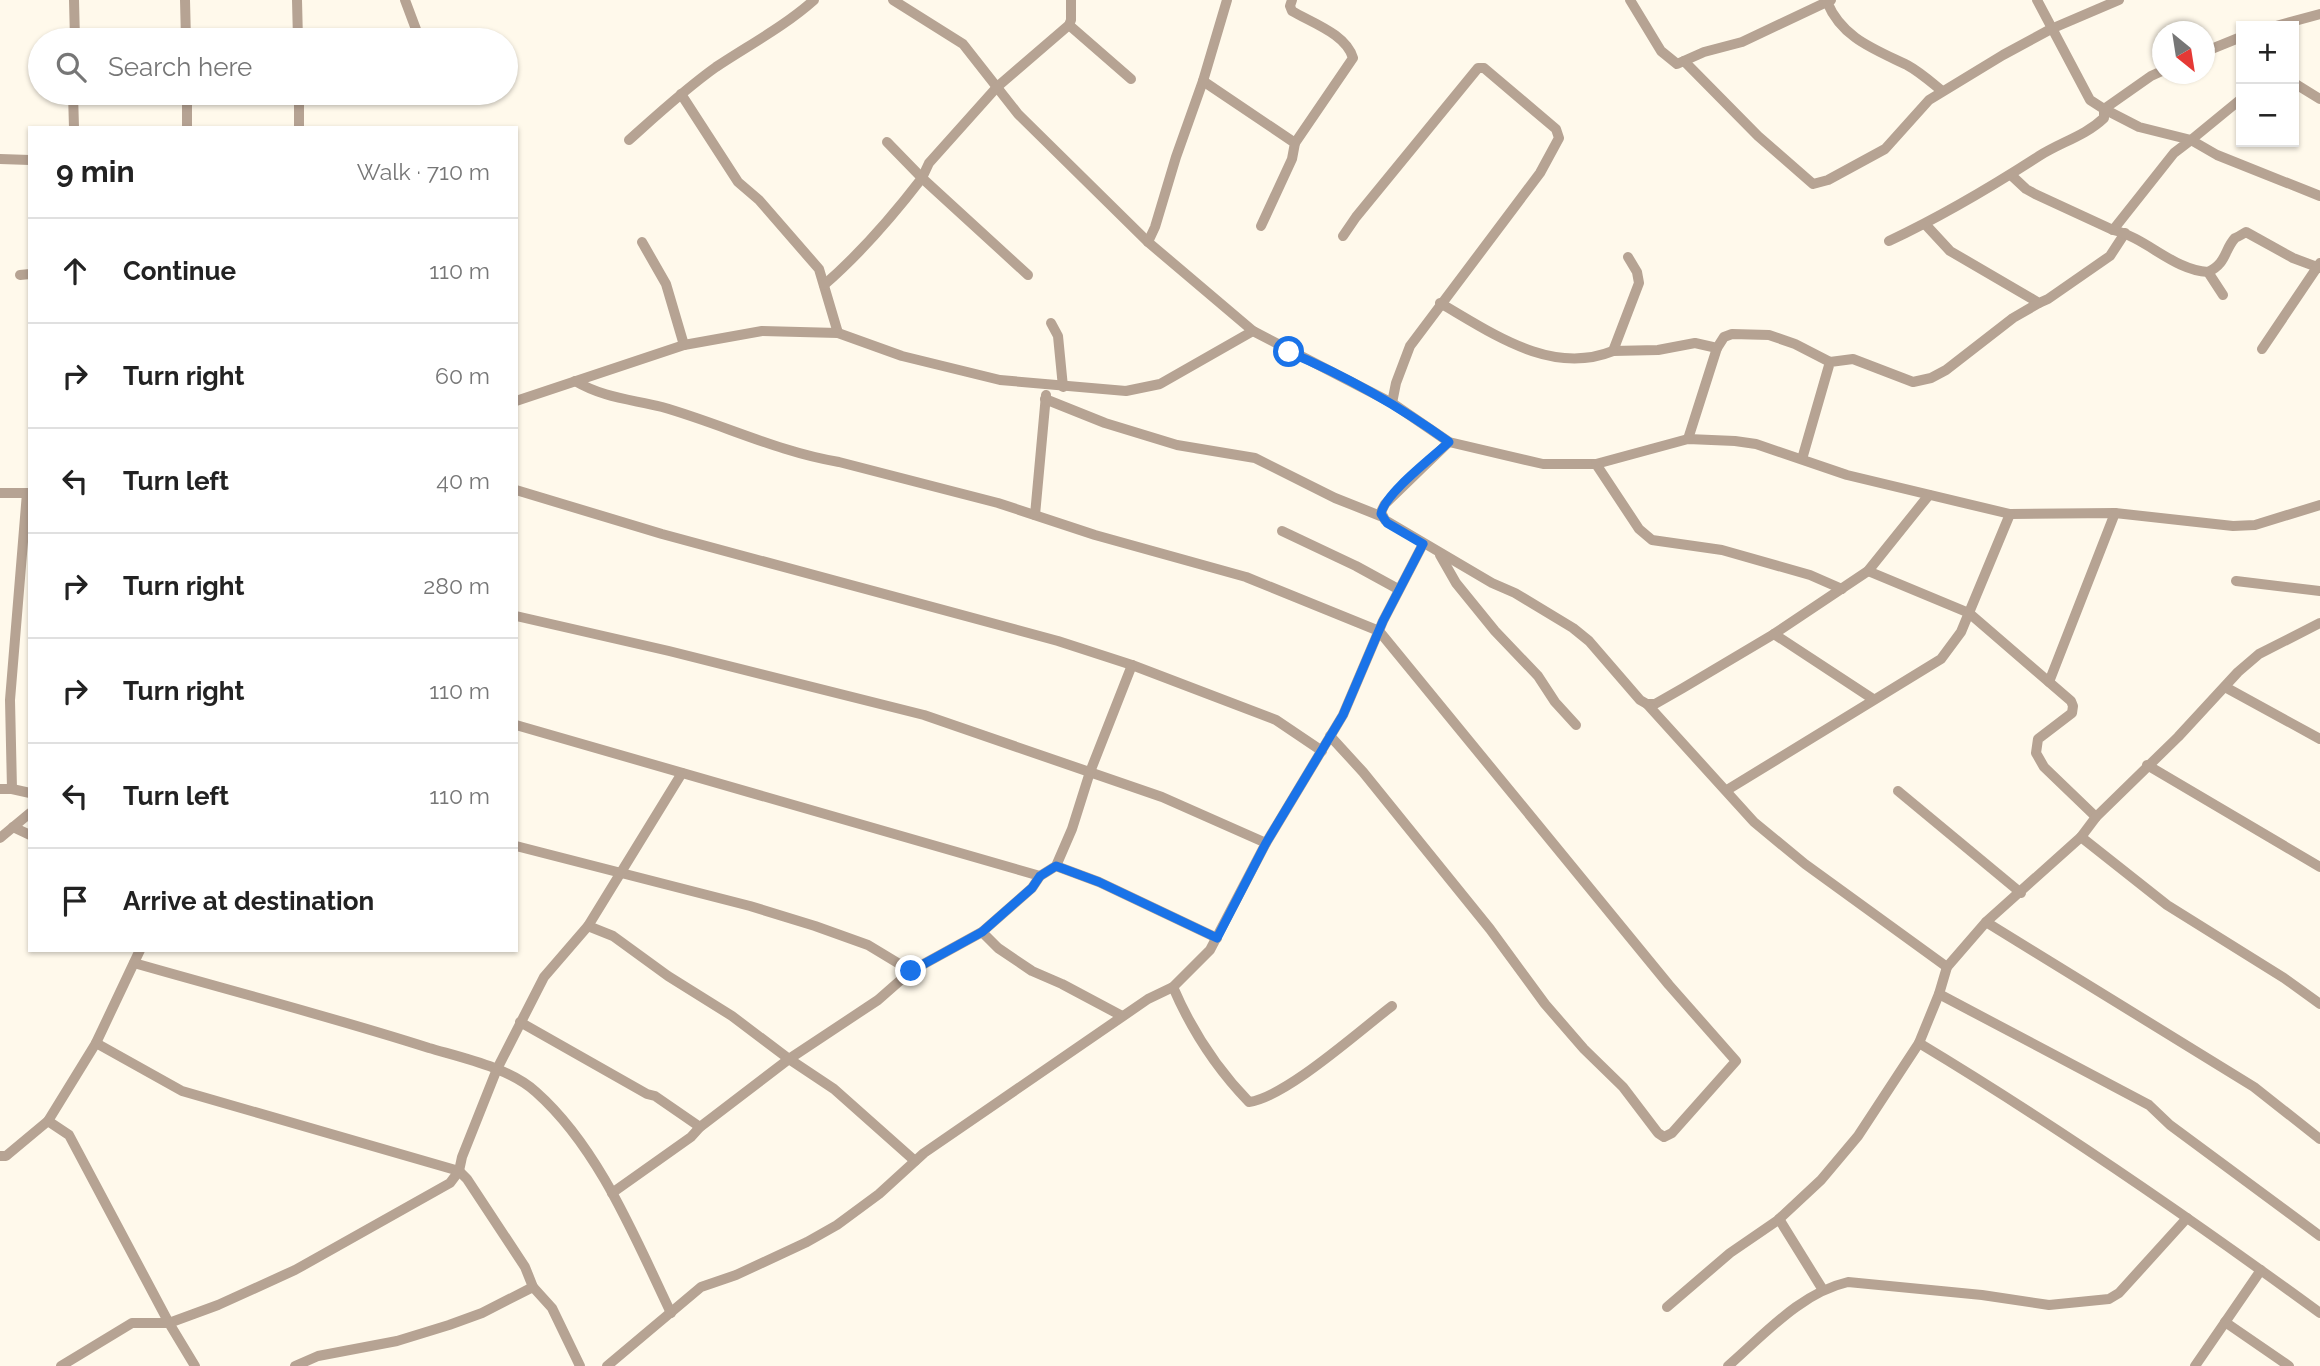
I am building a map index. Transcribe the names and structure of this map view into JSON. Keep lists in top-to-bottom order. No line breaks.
{"north":"bottom right","page":{"map_buttons":["+","−"],"search":"Search here","heading":["9 min","Walk · 710 m"],"list":[["Continue","110 m"],["Turn right","60 m"],["Turn left","40 m"],["Turn right","280 m"],["Turn right","110 m"],["Turn left","110 m"],"Arrive at destination"]}}
